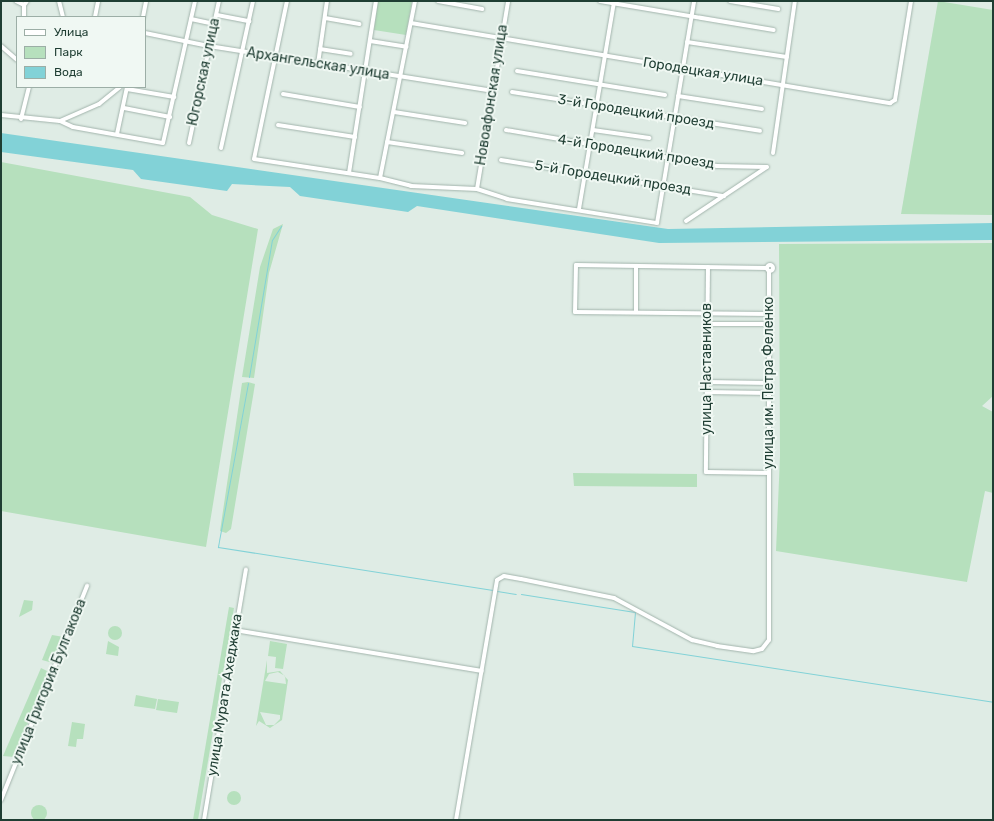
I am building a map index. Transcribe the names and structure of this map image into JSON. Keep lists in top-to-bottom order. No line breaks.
{"streets":{"street":["Архангельская улица","Югорская улица","Городецкая улица","Новоафонская улица","3-й Городецкий проезд","4-й Городецкий проезд","5-й Городецкий проезд","улица Наставников","улица им. Петра Феленко","улица Григория Булгакова","улица Мурата Ахеджака"]},"crossings":[["Архангельская улица","Югорская улица"],["Архангельская улица","Новоафонская улица"],["Городецкая улица","Новоафонская улица"],["4-й Городецкий проезд","5-й Городецкий проезд"],["улица Наставников","улица им. Петра Феленко"]],"legend":["Улица","Парк","Вода"]}
